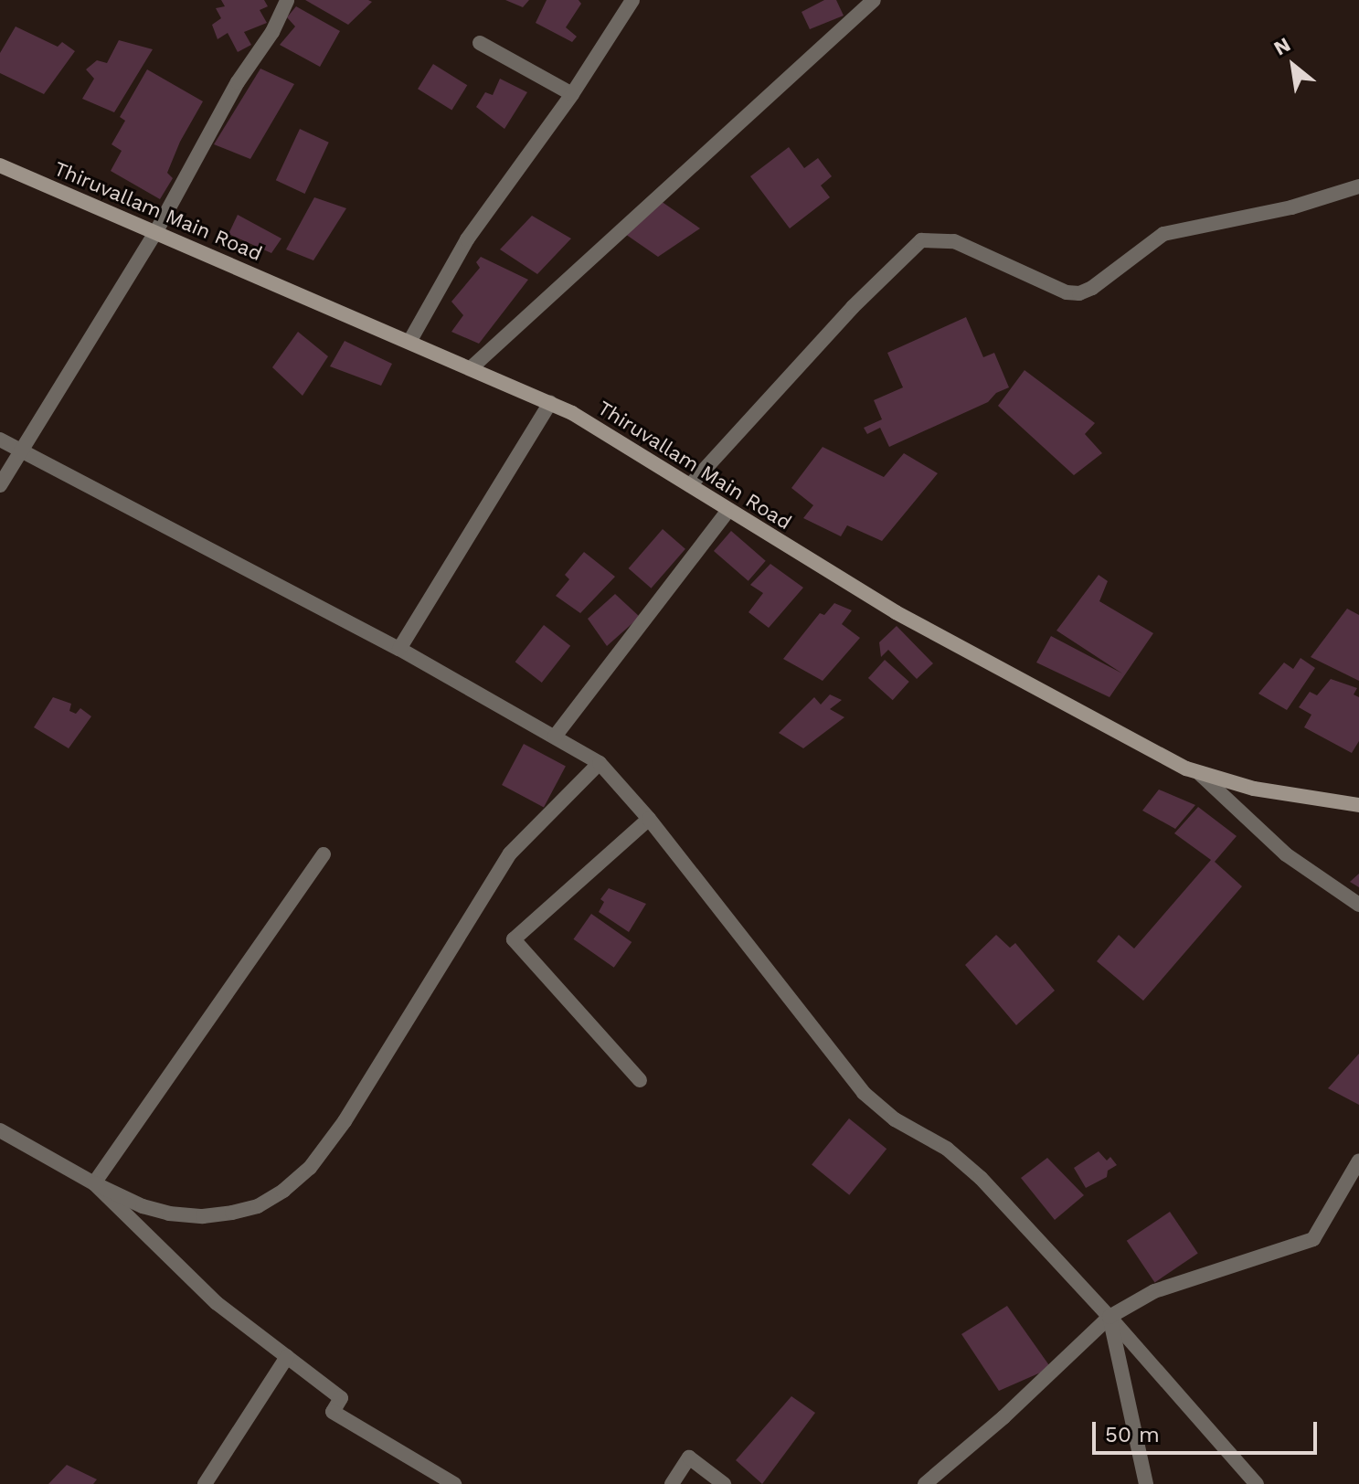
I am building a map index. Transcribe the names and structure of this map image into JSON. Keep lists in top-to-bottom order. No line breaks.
{"streets":{"main road":["Thiruvallam Main Road"]},"scale_bar":"50 m","north":"top left"}
